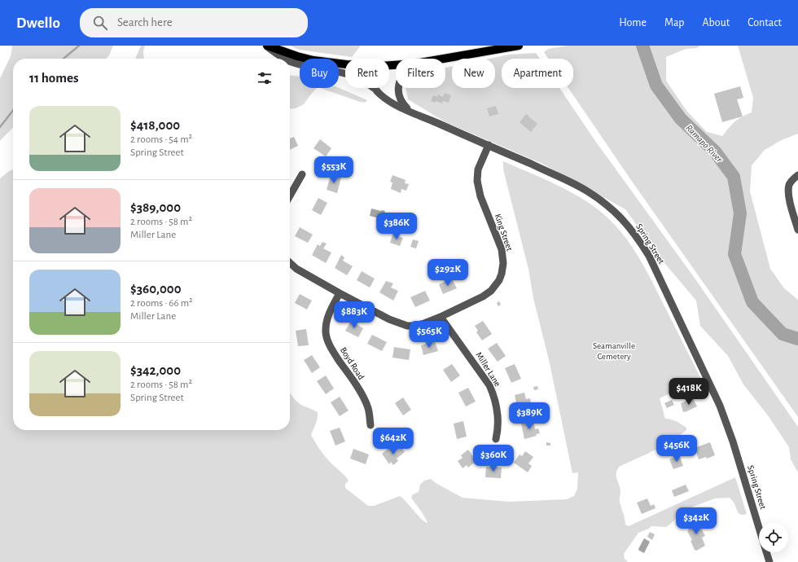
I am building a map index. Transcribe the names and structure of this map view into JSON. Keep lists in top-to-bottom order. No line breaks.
{"streets":{"street":["King Street","Spring Street","Boyd Road","Miller Lane"]},"crossings":[["King Street","Spring Street"],["King Street","Boyd Road"],["King Street","Miller Lane"]],"water":["Ramapo River"],"parks":["Seamanville Cemetery"],"page":{"header":"Dwello","search":"Search here","nav":["Home","Map","About","Contact"],"chip":["Buy","Rent","Filters","New","Apartment"],"heading":"11 homes","list":[{"name":"$418,000","note":"2 rooms · 54 m² · Spring Street"},{"name":"$389,000","note":"2 rooms · 58 m² · Miller Lane"},{"name":"$360,000","note":"2 rooms · 66 m² · Miller Lane"},{"name":"$342,000","note":"2 rooms · 58 m² · Spring Street"}],"price":["$553K","$386K","$292K","$883K","$565K","$418K","$389K","$642K","$456K","$360K","$342K"]}}
